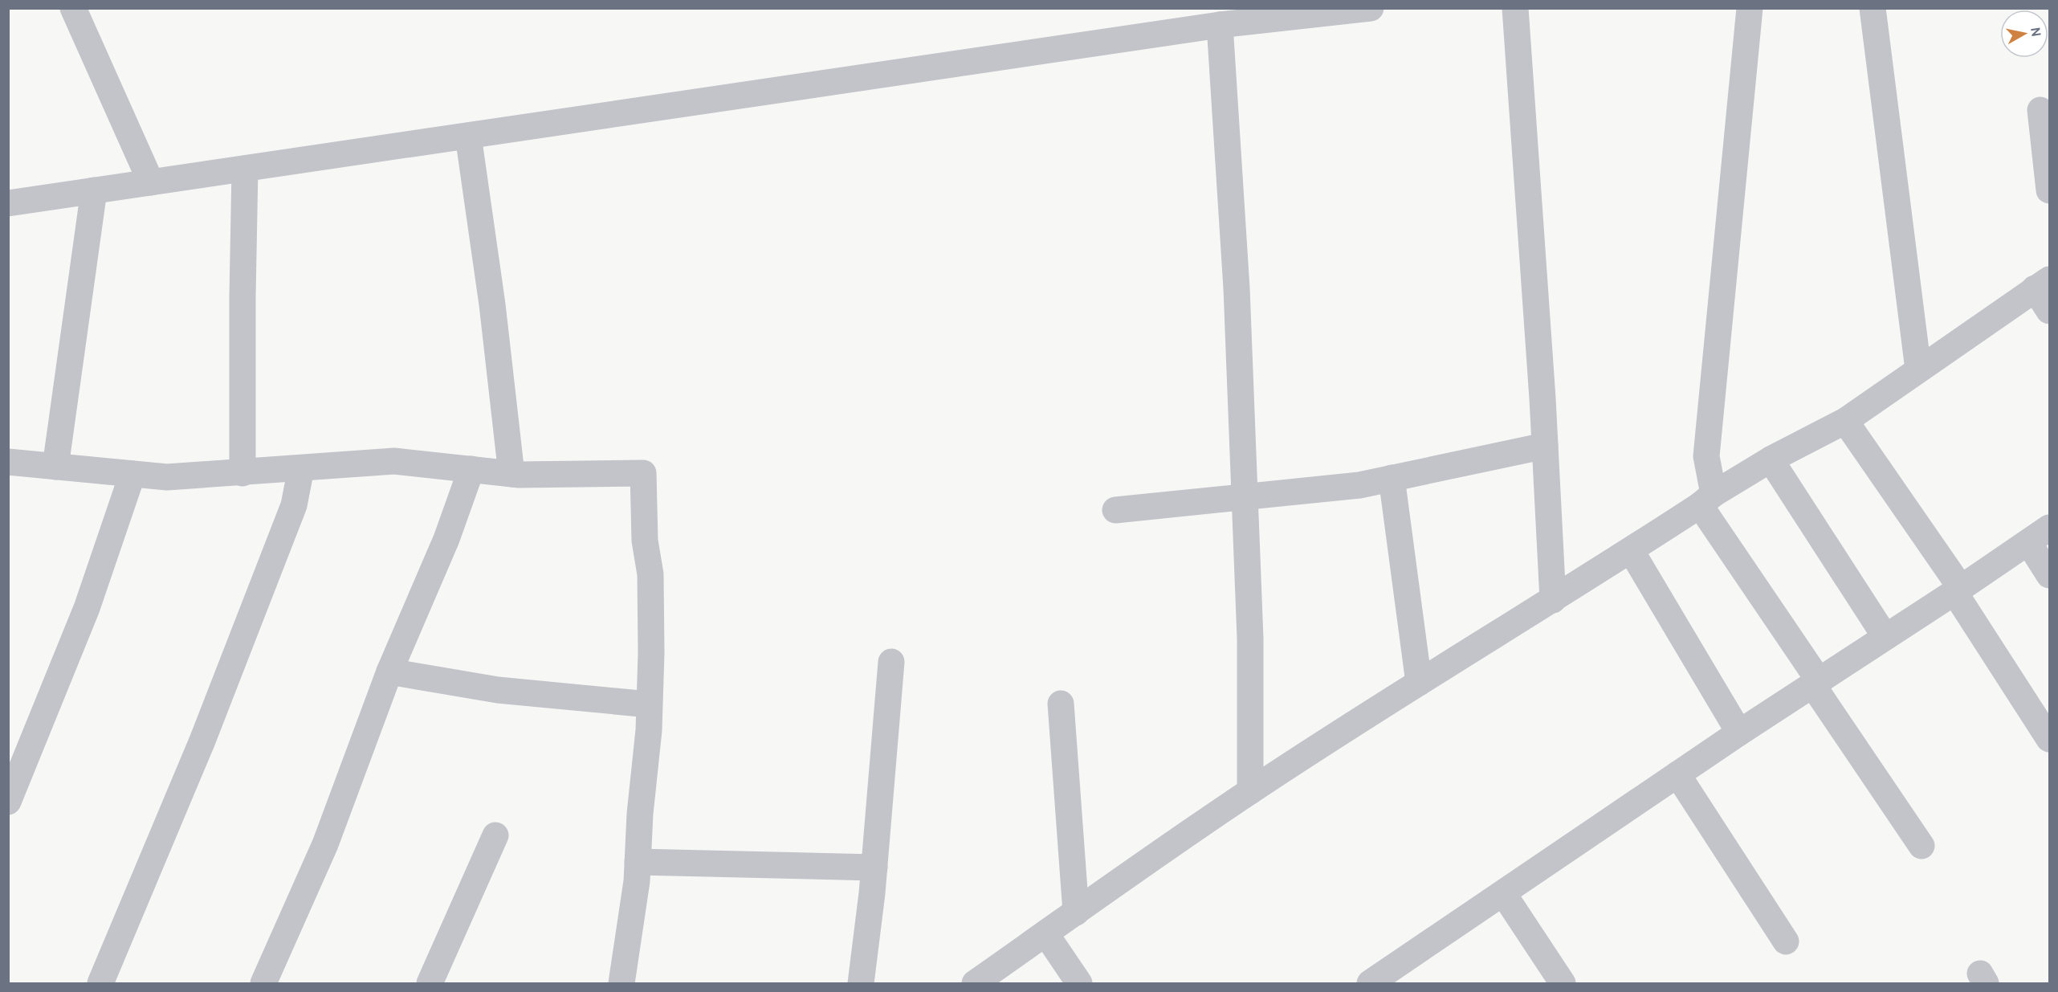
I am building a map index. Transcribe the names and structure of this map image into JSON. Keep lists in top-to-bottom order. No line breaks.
{"north":"right"}
